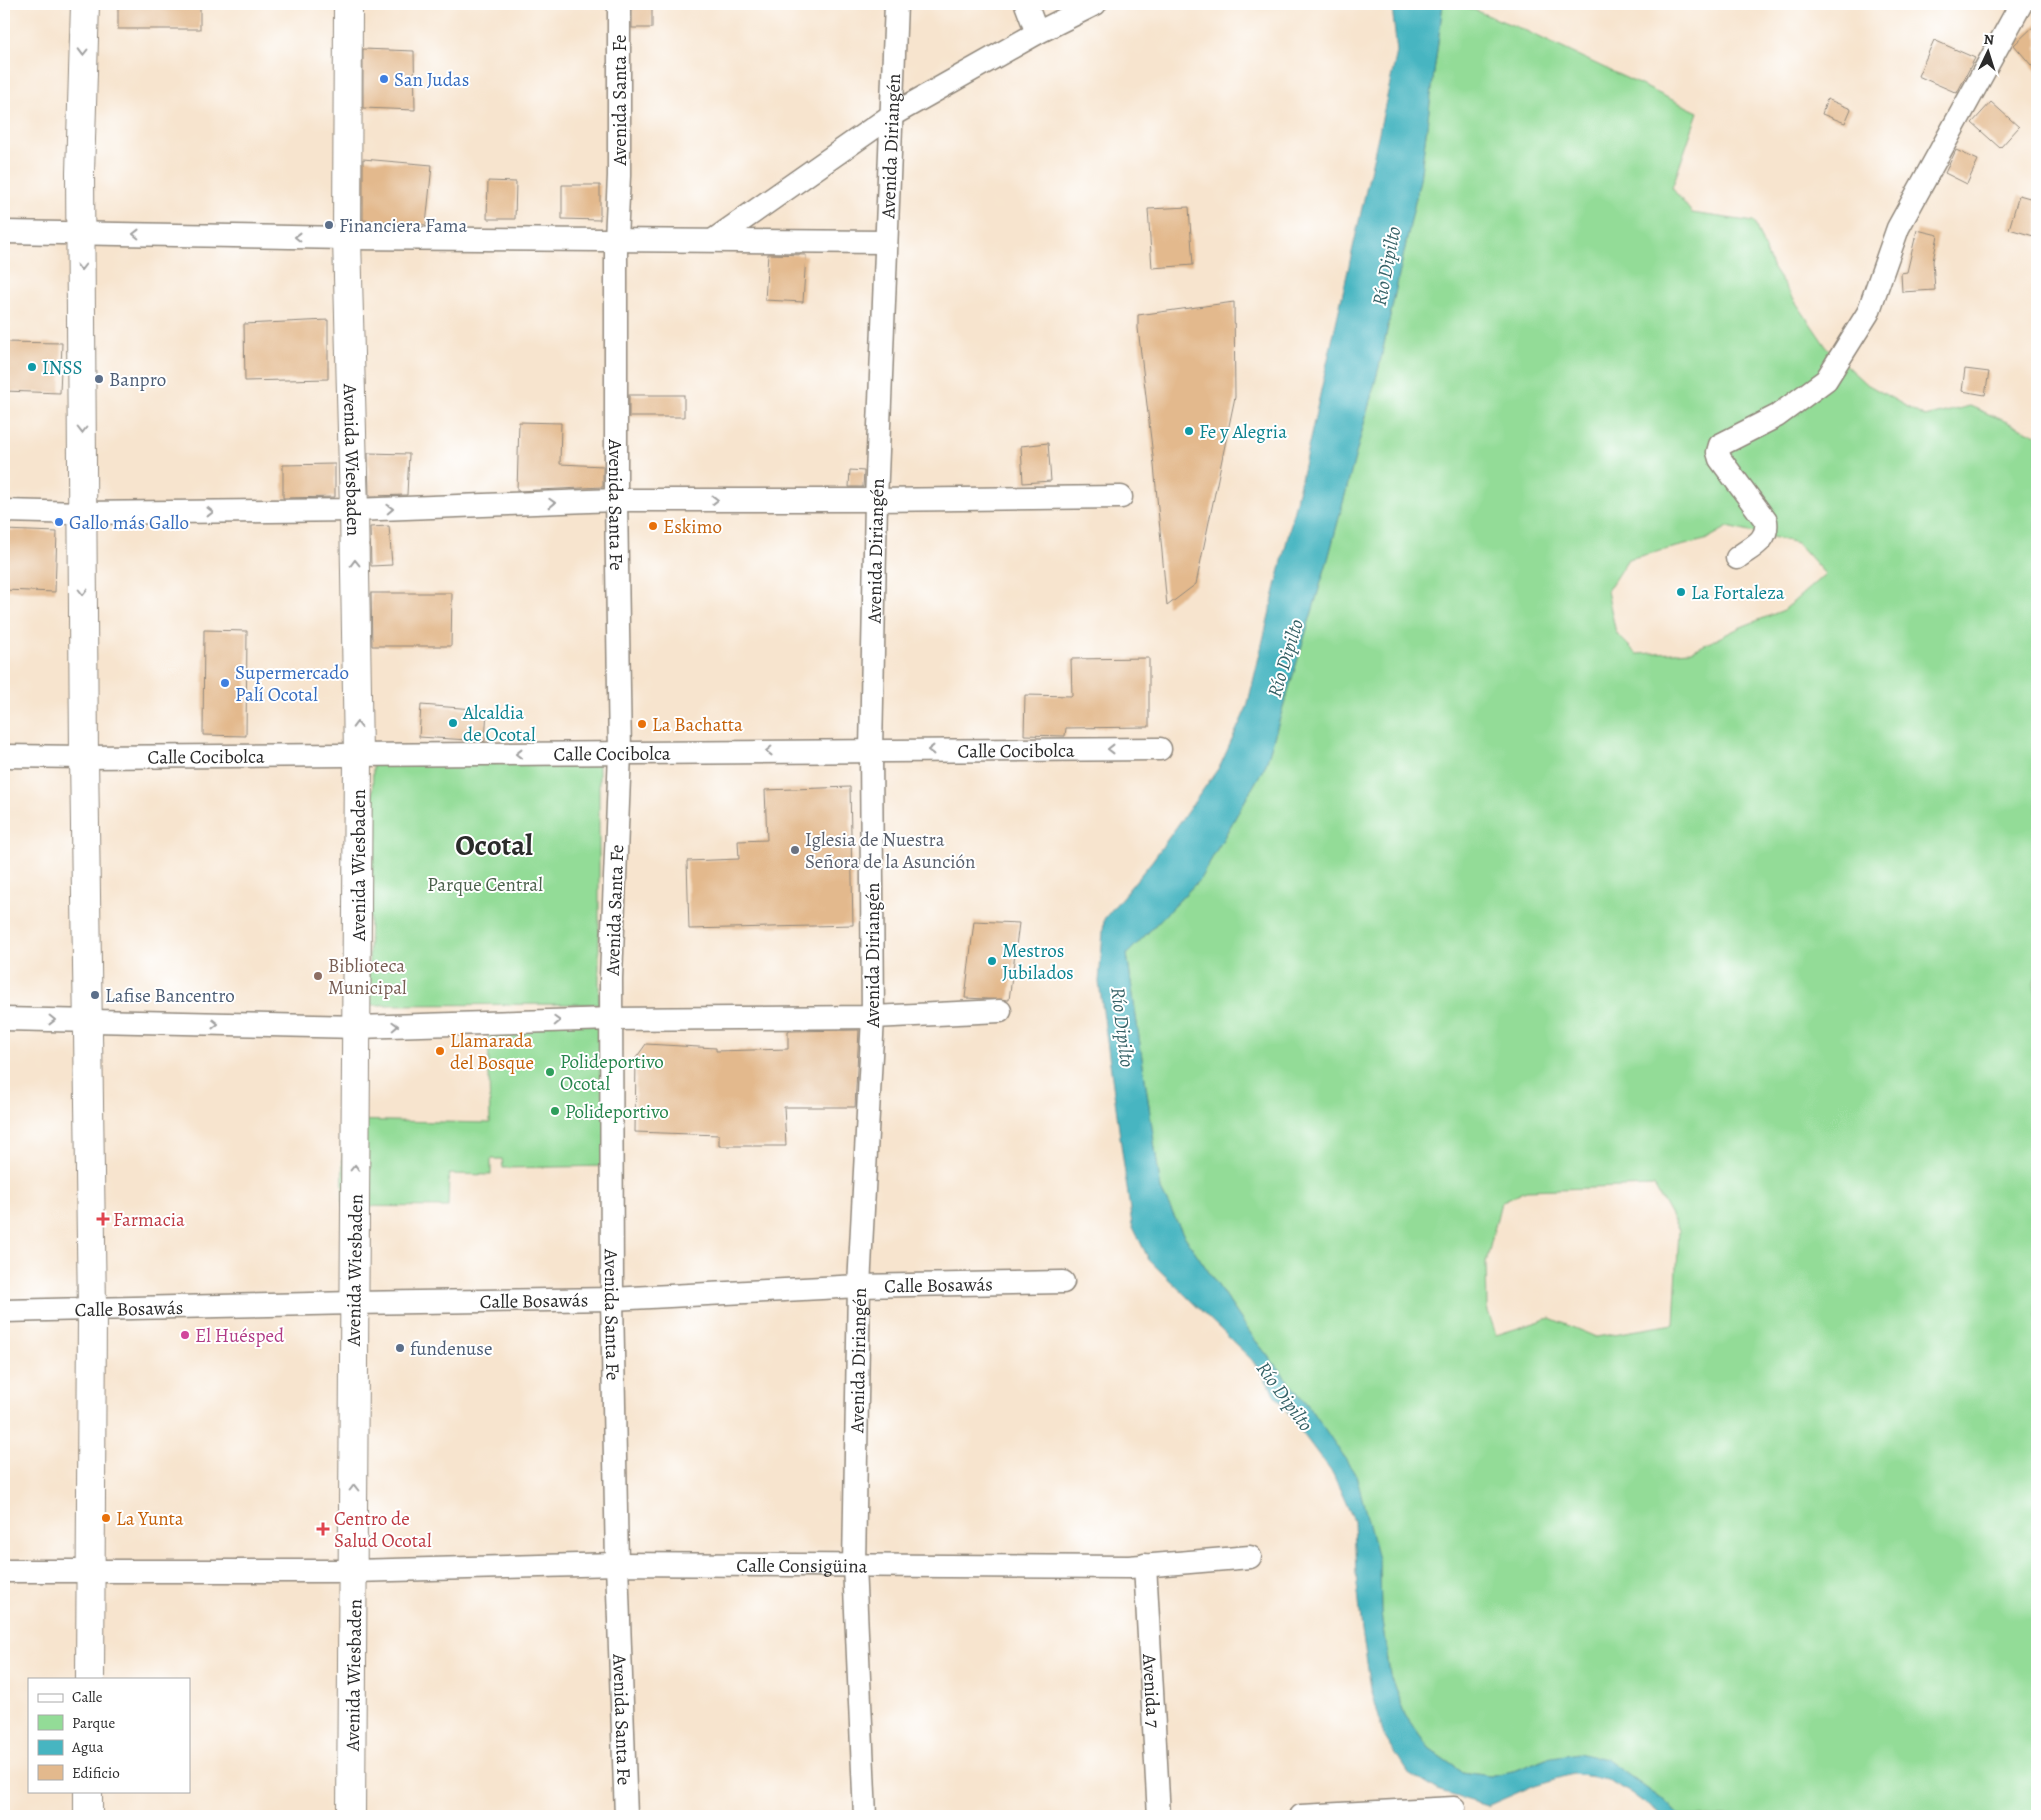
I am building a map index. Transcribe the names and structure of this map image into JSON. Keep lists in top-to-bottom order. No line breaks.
{"streets":{"street":["Avenida Santa Fe","Avenida Diriangén","Avenida Wiesbaden","Calle Cocibolca","Calle Bosawás","Calle Consigüina","Avenida 7"]},"crossings":[["Avenida Santa Fe","Calle Cocibolca"],["Avenida Santa Fe","Calle Bosawás"],["Avenida Santa Fe","Calle Consigüina"],["Avenida Diriangén","Calle Cocibolca"],["Avenida Diriangén","Calle Bosawás"],["Avenida Diriangén","Calle Consigüina"],["Avenida Wiesbaden","Calle Cocibolca"],["Avenida Wiesbaden","Calle Bosawás"],["Avenida Wiesbaden","Calle Consigüina"],["Calle Consigüina","Avenida 7"]],"one_way":["Avenida Wiesbaden","Calle Cocibolca"],"districts":["Ocotal"],"water":["Río Dipilto"],"parks":["Parque Central"],"places":{"other":["San Judas","Financiera Fama","INSS","Banpro","Fe y Alegria","Gallo más Gallo","Eskimo","La Fortaleza","Supermercado Palí Ocotal","Alcaldia de Ocotal","La Bachatta","Iglesia de Nuestra Señora de la Asunción","Mestros Jubilados","Biblioteca Municipal","Lafise Bancentro","Llamarada del Bosque","Polideportivo Ocotal","Polideportivo","El Huésped","fundenuse","La Yunta"],"health":["Farmacia","Centro de Salud Ocotal"]},"legend":["Calle","Parque","Agua","Edificio"],"north":"top"}
